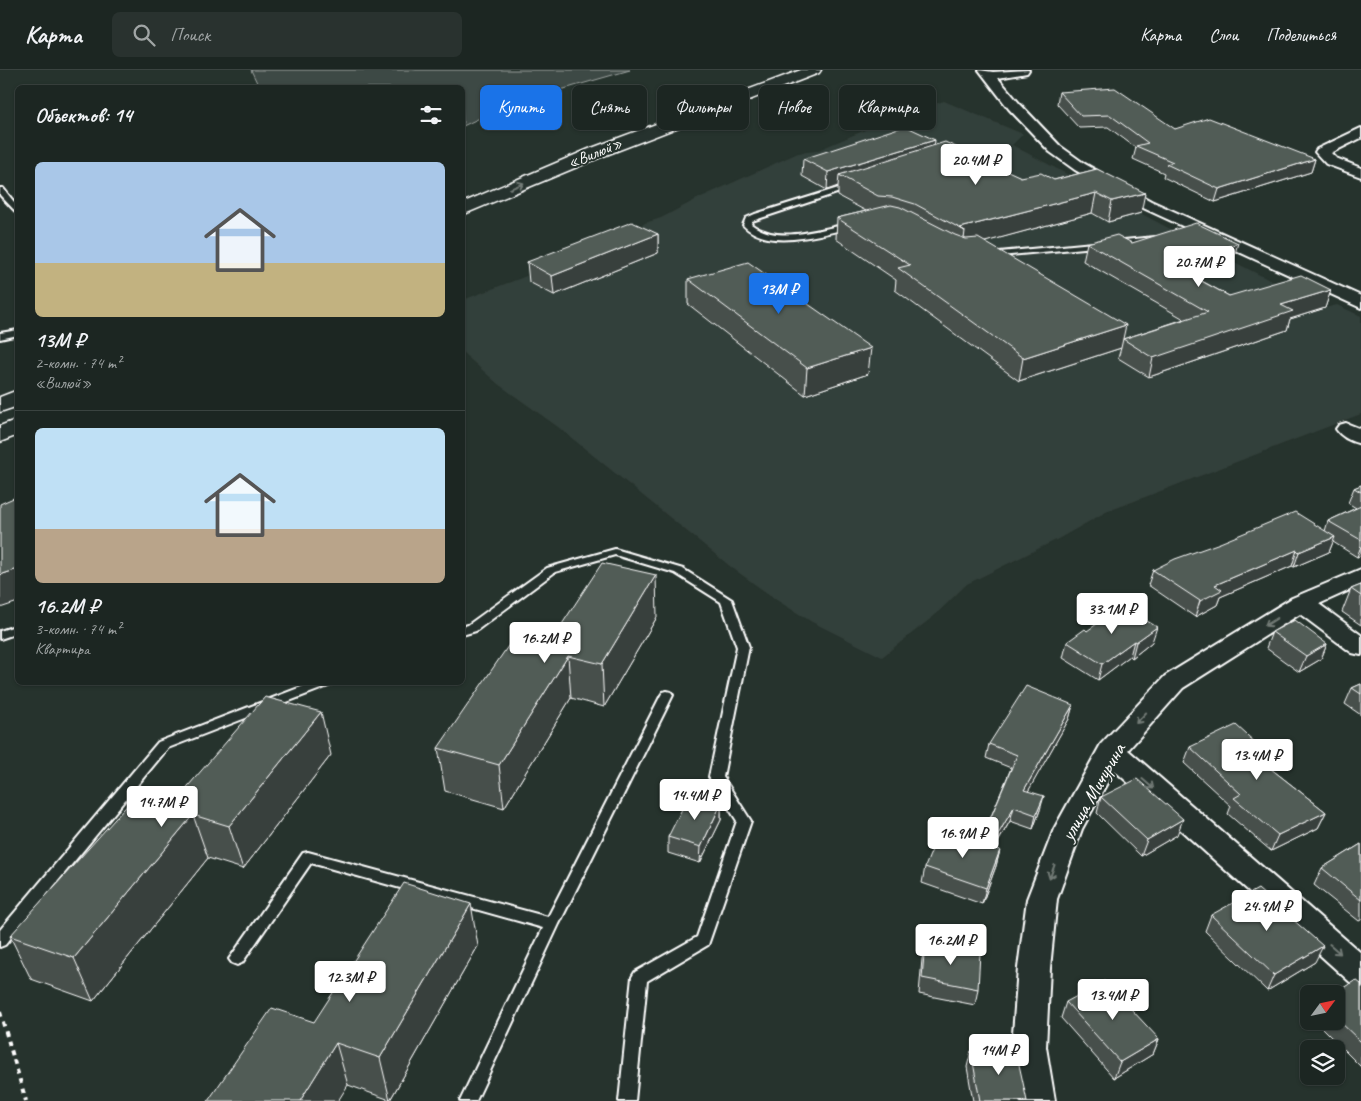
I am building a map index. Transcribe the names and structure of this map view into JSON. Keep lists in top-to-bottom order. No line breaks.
{"streets":{"highway":["«Вилюй»"],"street":["улица Мичурина"]},"one_way":["«Вилюй»","улица Мичурина"],"north":"top right","page":{"header":"Карта","search":"Поиск","nav":["Карта","Слои","Поделиться"],"chip":["Купить","Снять","Фильтры","Новое","Квартира"],"heading":"Объектов: 14","price":["20.4M ₽","20.7M ₽","13M ₽","33.1M ₽","16.2M ₽","13.4M ₽","14.4M ₽","14.7M ₽","16.9M ₽","24.9M ₽","16.2M ₽","12.3M ₽","13.4M ₽","14M ₽"],"list":[{"name":"13M ₽","note":"2-комн. · 74 m² · «Вилюй»"},{"name":"16.2M ₽","note":"3-комн. · 74 m² · Квартира"}]}}
